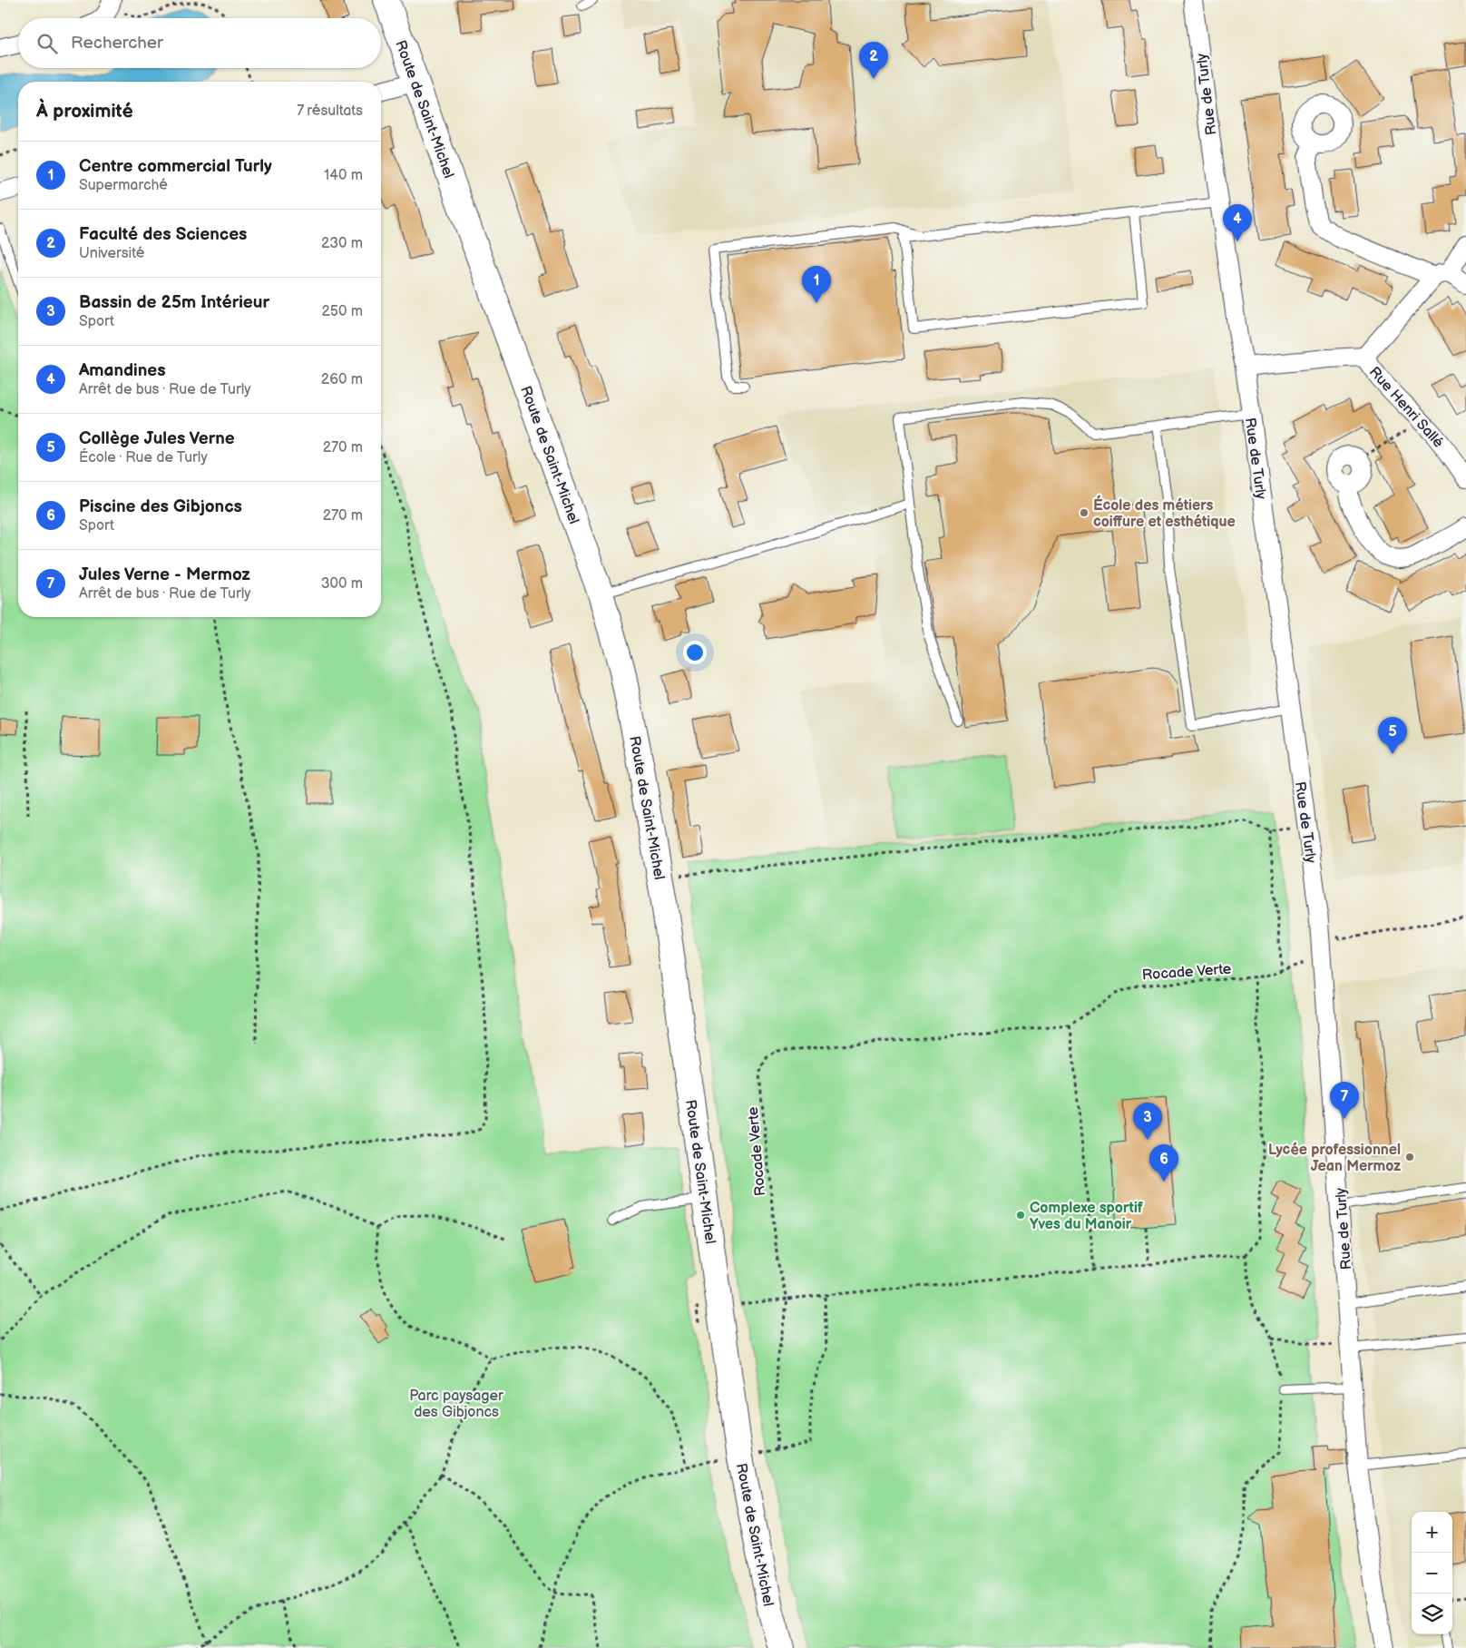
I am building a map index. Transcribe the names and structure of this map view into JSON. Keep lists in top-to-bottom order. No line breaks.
{"streets":{"street":["Rue de Turly","Route de Saint-Michel","Rue Henri Sallé"],"path":["Rocade Verte"]},"crossings":[["Rue de Turly","Rue Henri Sallé"]],"parks":["Parc paysager des Gibjoncs"],"places":["École des métiers coiffure et esthétique","Lycée professionnel Jean Mermoz","Complexe sportif Yves du Manoir"],"page":{"search":"Rechercher","pins":["2","4","1","5","7","3","6"],"heading":["À proximité","7 résultats"],"list":[{"mark":"1","name":"Centre commercial Turly","note":"Supermarché","value":"140 m"},{"mark":"2","name":"Faculté des Sciences","note":"Université","value":"230 m"},{"mark":"3","name":"Bassin de 25m Intérieur","note":"Sport","value":"250 m"},{"mark":"4","name":"Amandines","note":"Arrêt de bus · Rue de Turly","value":"260 m"},{"mark":"5","name":"Collège Jules Verne","note":"École · Rue de Turly","value":"270 m"},{"mark":"6","name":"Piscine des Gibjoncs","note":"Sport","value":"270 m"},{"mark":"7","name":"Jules Verne - Mermoz","note":"Arrêt de bus · Rue de Turly","value":"300 m"}],"map_buttons":["+","−"]}}
